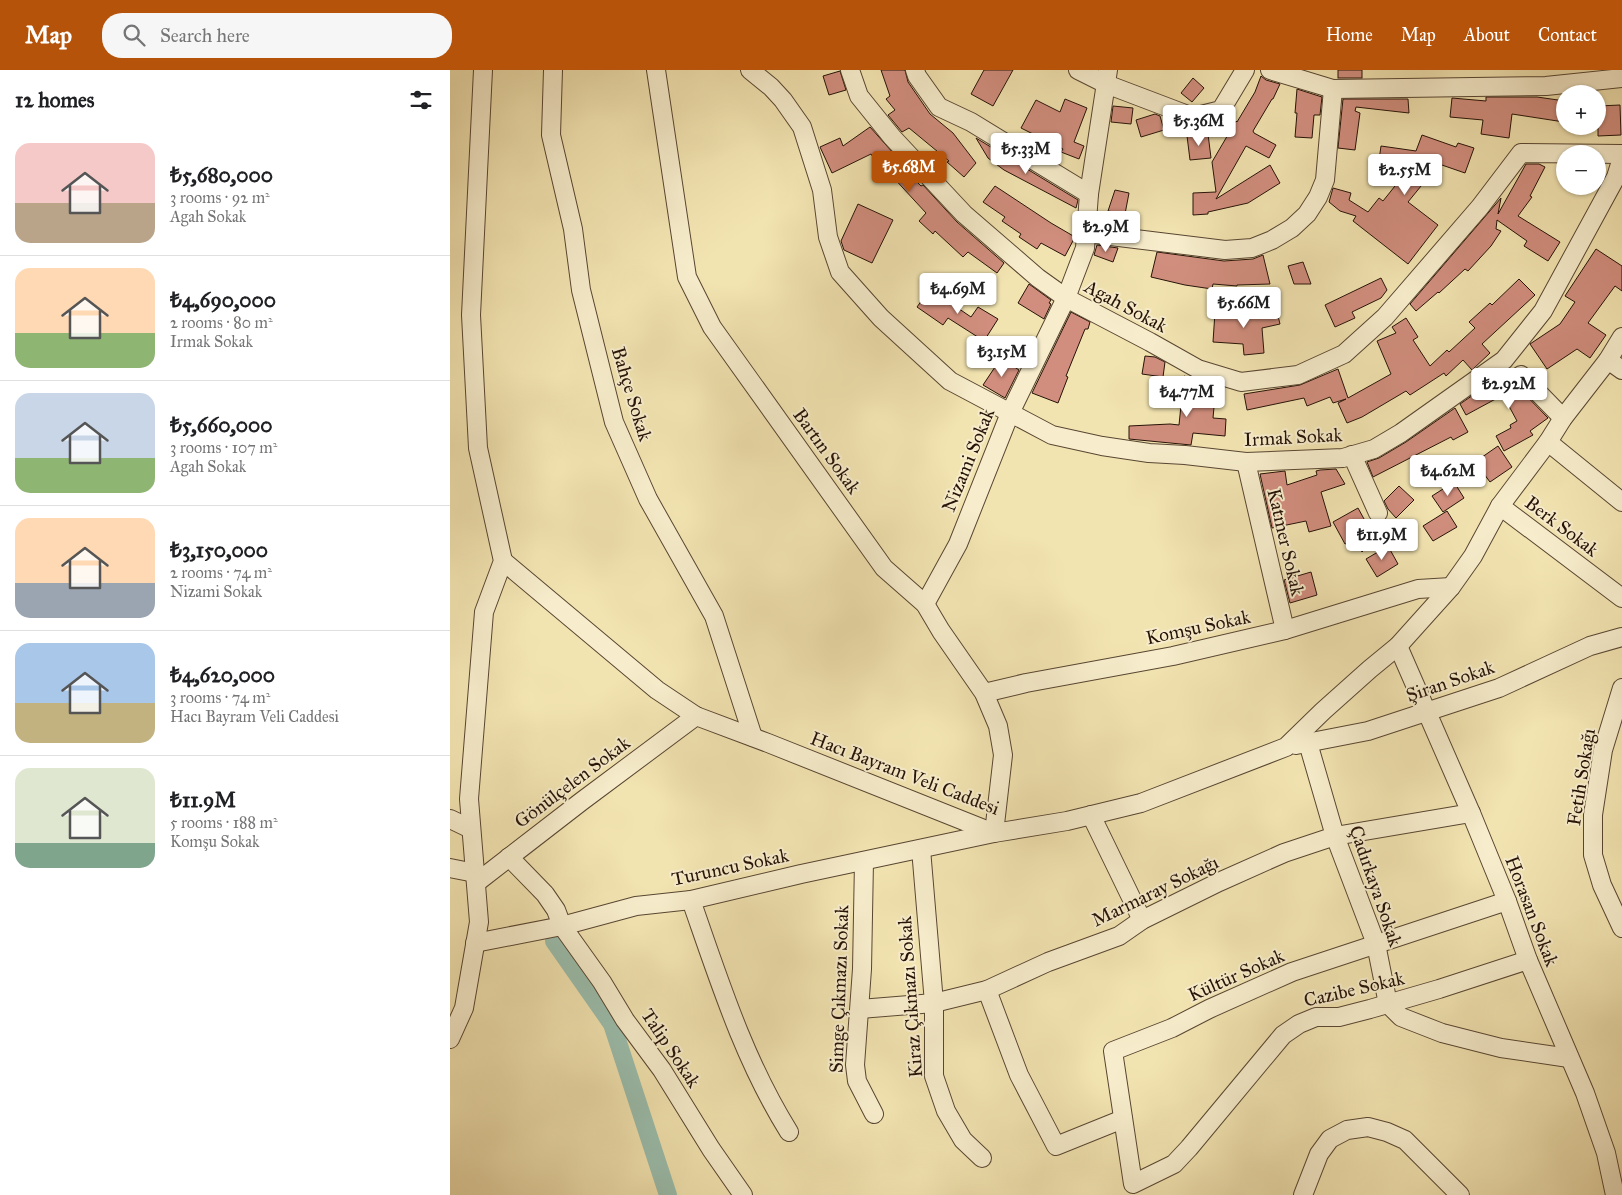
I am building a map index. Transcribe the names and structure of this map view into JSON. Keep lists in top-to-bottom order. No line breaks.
{"streets":{"street":["Agah Sokak","Bahçe Sokak","Irmak Sokak","Bartın Sokak","Nizami Sokak","Berk Sokak","Katmer Sokak","Komşu Sokak","Şiran Sokak","Hacı Bayram Veli Caddesi","Fetih Sokağı","Gönülçelen Sokak","Turuncu Sokak","Çadırkaya Sokak","Marmaray Sokağı","Horasan Sokak","Kültür Sokak","Simge Çıkmazı Sokak","Cazibe Sokak","Kiraz Çıkmazı Sokak","Talip Sokak"]},"crossings":[["Agah Sokak","Nizami Sokak"],["Bahçe Sokak","Hacı Bayram Veli Caddesi"],["Irmak Sokak","Nizami Sokak"],["Irmak Sokak","Katmer Sokak"],["Bartın Sokak","Nizami Sokak"],["Bartın Sokak","Komşu Sokak"],["Bartın Sokak","Hacı Bayram Veli Caddesi"],["Bartın Sokak","Turuncu Sokak"],["Berk Sokak","Hacı Bayram Veli Caddesi"],["Katmer Sokak","Komşu Sokak"],["Komşu Sokak","Hacı Bayram Veli Caddesi"],["Şiran Sokak","Hacı Bayram Veli Caddesi"],["Şiran Sokak","Çadırkaya Sokak"],["Şiran Sokak","Horasan Sokak"],["Hacı Bayram Veli Caddesi","Gönülçelen Sokak"],["Hacı Bayram Veli Caddesi","Turuncu Sokak"],["Hacı Bayram Veli Caddesi","Horasan Sokak"],["Gönülçelen Sokak","Talip Sokak"],["Turuncu Sokak","Simge Çıkmazı Sokak"],["Turuncu Sokak","Kiraz Çıkmazı Sokak"],["Turuncu Sokak","Talip Sokak"],["Çadırkaya Sokak","Marmaray Sokağı"],["Çadırkaya Sokak","Kültür Sokak"],["Çadırkaya Sokak","Cazibe Sokak"],["Marmaray Sokağı","Horasan Sokak"],["Marmaray Sokağı","Simge Çıkmazı Sokak"],["Marmaray Sokağı","Kiraz Çıkmazı Sokak"],["Horasan Sokak","Kültür Sokak"],["Horasan Sokak","Cazibe Sokak"],["Kültür Sokak","Cazibe Sokak"]],"page":{"header":"Map","search":"Search here","nav":["Home","Map","About","Contact"],"heading":"12 homes","map_buttons":["+","−"],"price":["₺5.36M","₺5.33M","₺5.68M","₺2.55M","₺2.9M","₺4.69M","₺5.66M","₺3.15M","₺2.92M","₺4.77M","₺4.62M","₺11.9M"],"list":[{"name":"₺5,680,000","note":"3 rooms · 92 m² · Agah Sokak"},{"name":"₺4,690,000","note":"2 rooms · 80 m² · Irmak Sokak"},{"name":"₺5,660,000","note":"3 rooms · 107 m² · Agah Sokak"},{"name":"₺3,150,000","note":"2 rooms · 74 m² · Nizami Sokak"},{"name":"₺4,620,000","note":"3 rooms · 74 m² · Hacı Bayram Veli Caddesi"},{"name":"₺11.9M","note":"5 rooms · 188 m² · Komşu Sokak"}]}}
